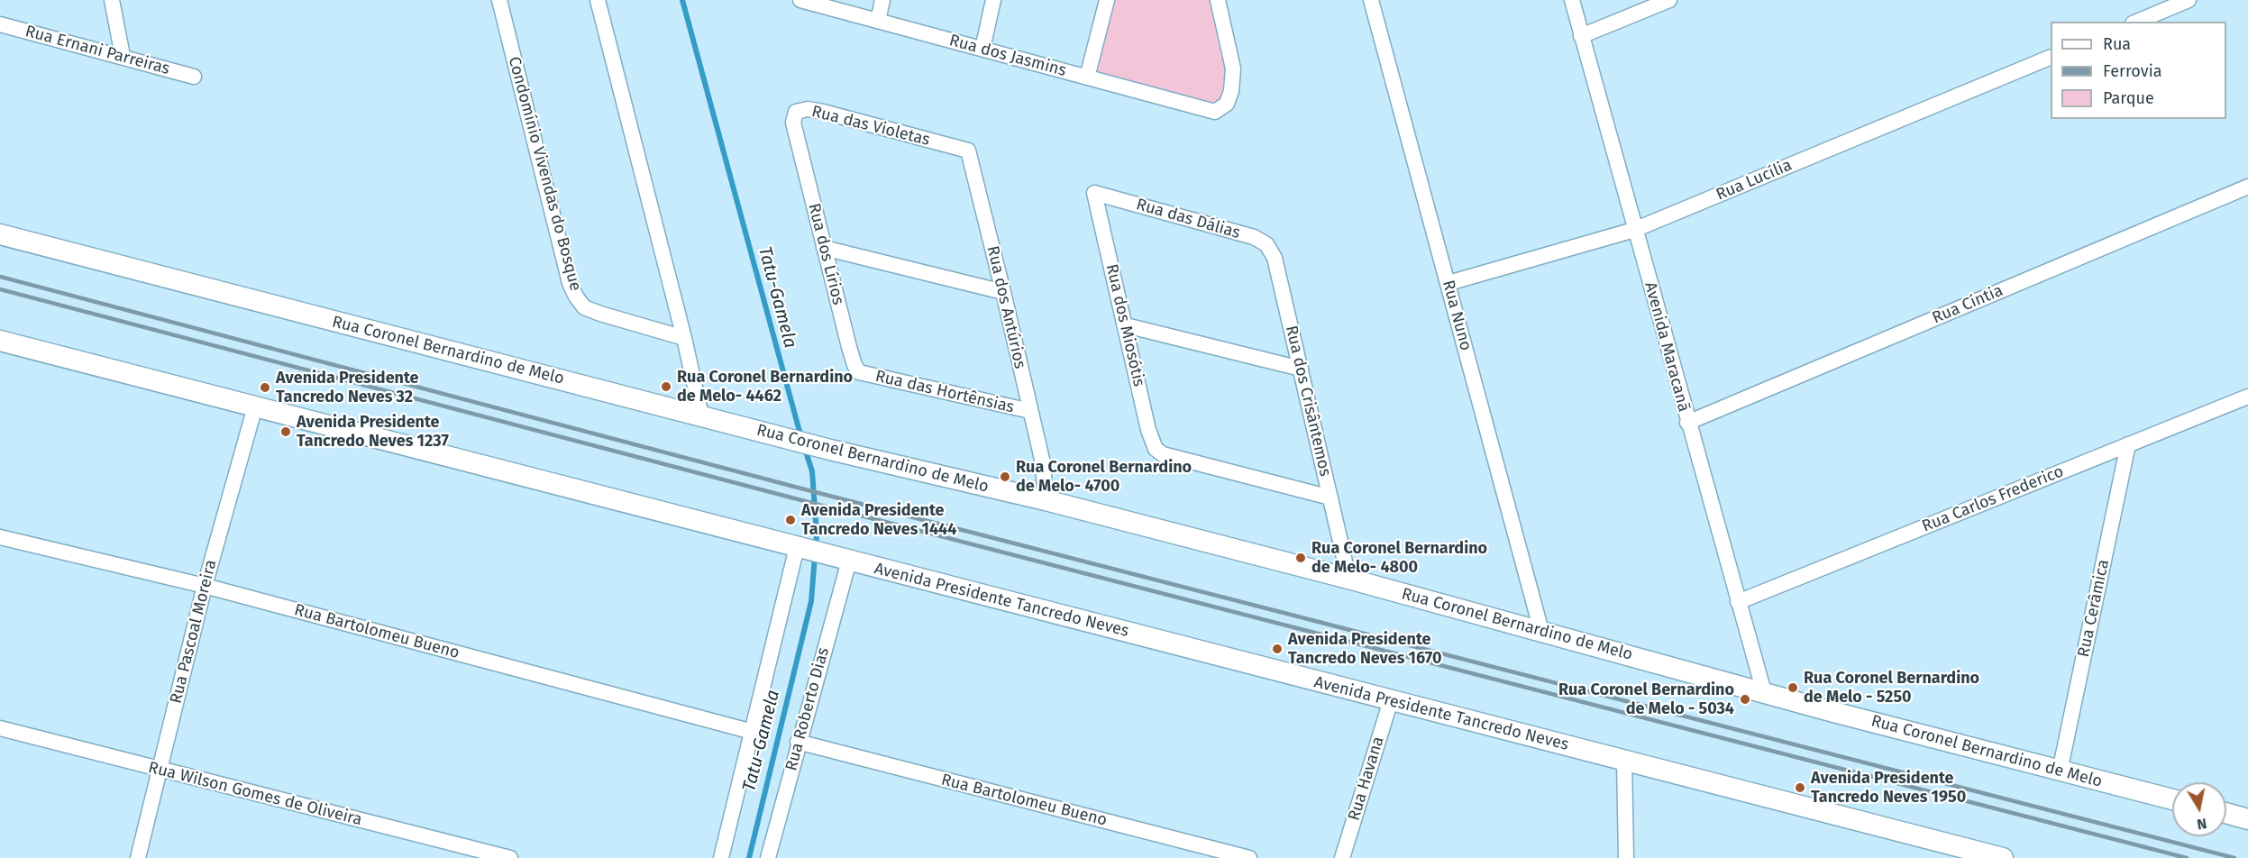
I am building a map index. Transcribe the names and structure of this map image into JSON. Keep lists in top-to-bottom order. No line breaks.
{"streets":{"main road":["Rua Coronel Bernardino de Melo","Avenida Presidente Tancredo Neves"],"street":["Rua Ernani Parreiras","Rua dos Jasmins","Rua das Violetas","Condomínio Vivendas do Bosque","Rua Lucília","Rua das Dálias","Rua dos Lírios","Rua Cíntia","Rua dos Antúrios","Rua Nuno","Rua dos Miosótis","Avenida Maracanã","Rua das Hortênsias","Rua dos Crisântemos","Rua Carlos Frederico","Rua Cerâmica","Rua Pascoal Moreira","Rua Bartolomeu Bueno","Rua Roberto Dias","Rua Havana","Rua Wilson Gomes de Oliveira"]},"crossings":[["Rua das Violetas","Rua dos Lírios"],["Rua das Violetas","Rua dos Antúrios"],["Rua Lucília","Rua Nuno"],["Rua Lucília","Avenida Maracanã"],["Rua das Dálias","Rua dos Miosótis"],["Rua das Dálias","Rua dos Crisântemos"],["Rua dos Lírios","Rua das Hortênsias"],["Rua Cíntia","Avenida Maracanã"],["Rua dos Antúrios","Rua Coronel Bernardino de Melo"],["Rua dos Antúrios","Rua das Hortênsias"],["Rua Nuno","Rua Coronel Bernardino de Melo"],["Rua dos Miosótis","Rua dos Crisântemos"],["Avenida Maracanã","Rua Coronel Bernardino de Melo"],["Avenida Maracanã","Rua Carlos Frederico"],["Rua Coronel Bernardino de Melo","Rua dos Crisântemos"],["Rua Coronel Bernardino de Melo","Rua Cerâmica"],["Rua Carlos Frederico","Rua Cerâmica"],["Avenida Presidente Tancredo Neves","Rua Pascoal Moreira"],["Avenida Presidente Tancredo Neves","Rua Roberto Dias"],["Avenida Presidente Tancredo Neves","Rua Havana"],["Rua Pascoal Moreira","Rua Bartolomeu Bueno"],["Rua Pascoal Moreira","Rua Wilson Gomes de Oliveira"],["Rua Bartolomeu Bueno","Rua Roberto Dias"]],"water":["Tatu-Gamela"],"places":["Rua Coronel Bernardino de Melo- 4462","Avenida Presidente Tancredo Neves 32","Avenida Presidente Tancredo Neves 1237","Rua Coronel Bernardino de Melo- 4700","Avenida Presidente Tancredo Neves 1444","Rua Coronel Bernardino de Melo- 4800","Avenida Presidente Tancredo Neves 1670","Rua Coronel Bernardino de Melo - 5250","Rua Coronel Bernardino de Melo - 5034","Avenida Presidente Tancredo Neves 1950"],"legend":["Rua","Ferrovia","Parque"],"north":"bottom"}
